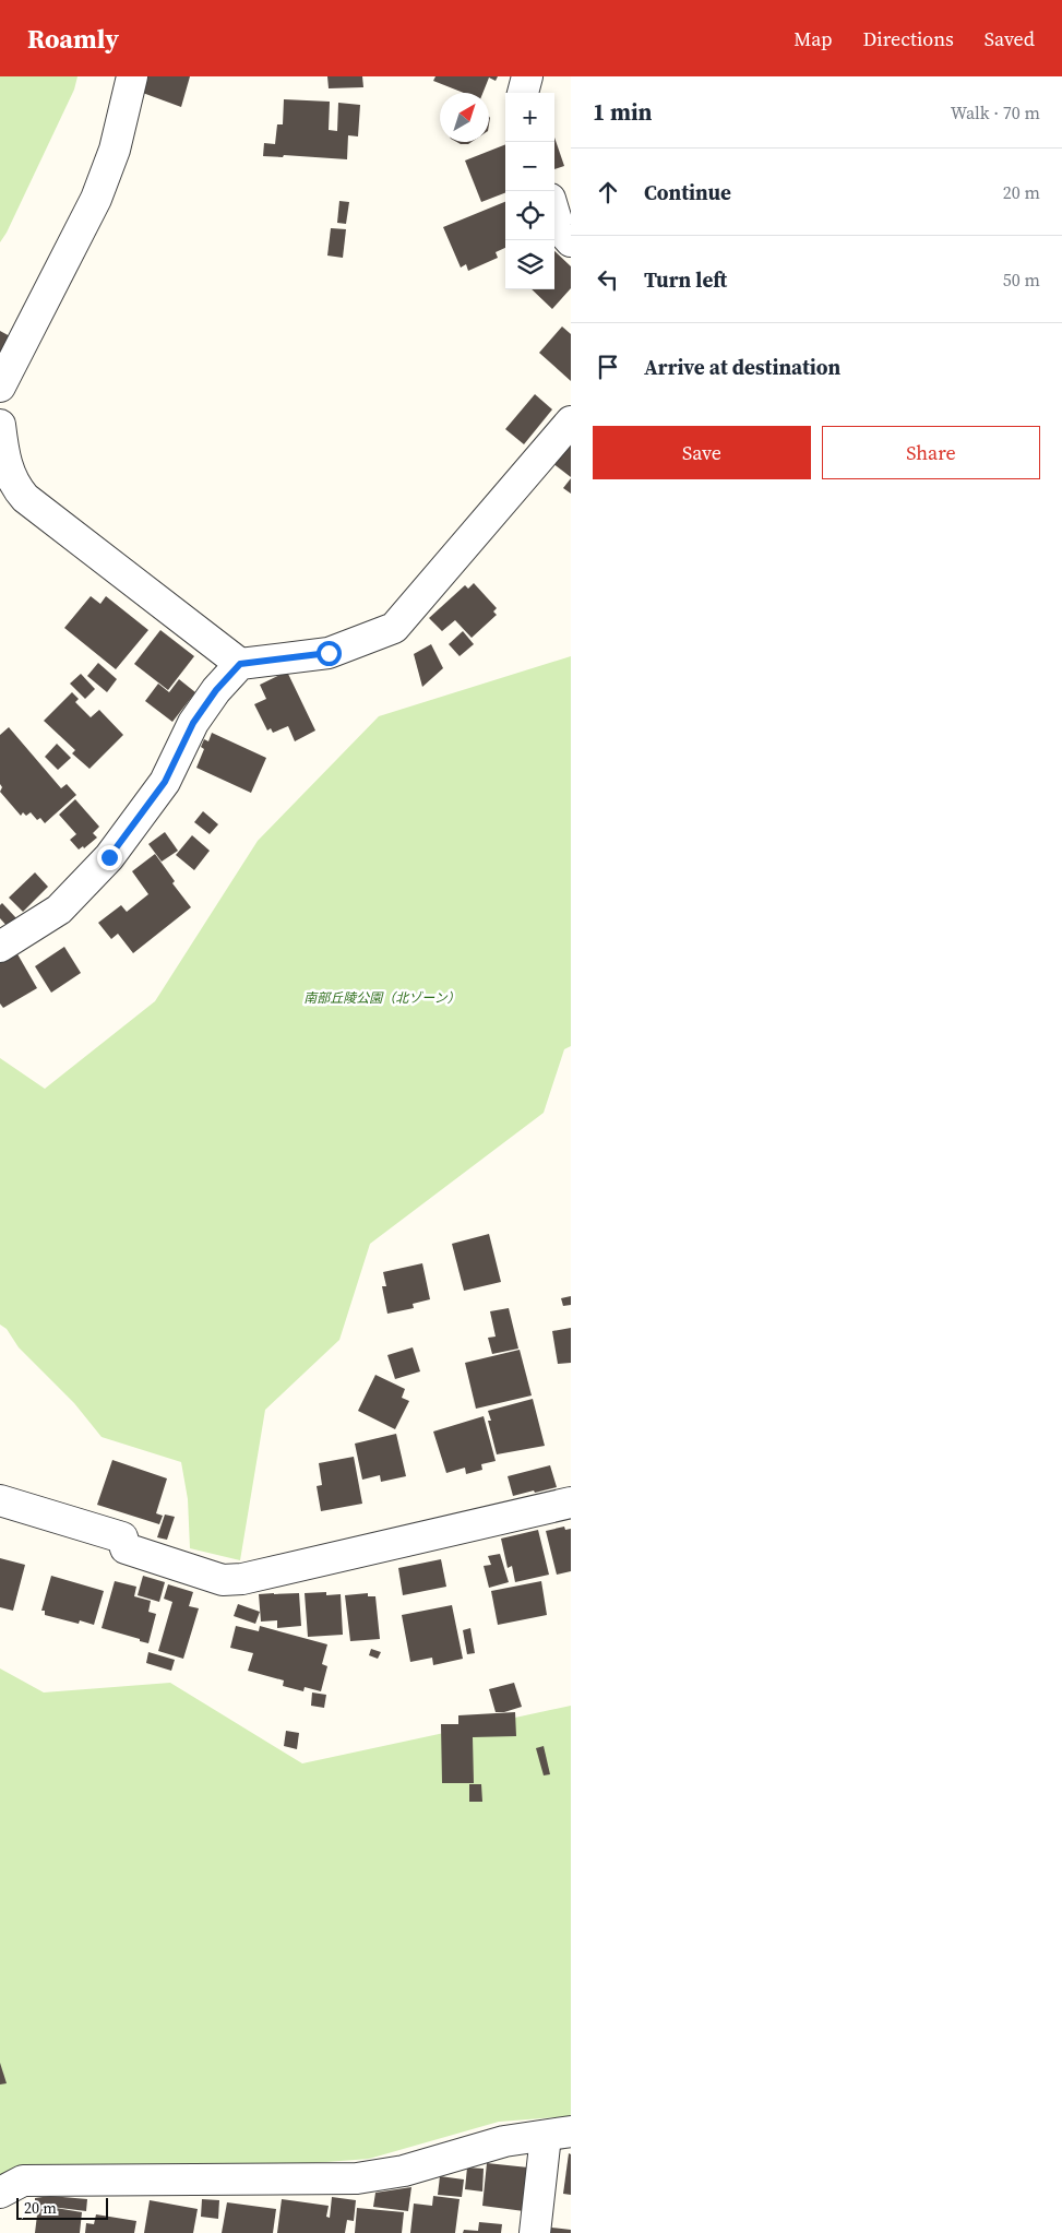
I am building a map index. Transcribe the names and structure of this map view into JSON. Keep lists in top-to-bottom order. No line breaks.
{"parks":["南部丘陵公園（北ゾーン）"],"scale_bar":"20 m","north":"top right","page":{"header":"Roamly","nav":["Map","Directions","Saved"],"heading":["1 min","Walk · 70 m"],"map_buttons":["+","−"],"list":[["Continue","20 m"],["Turn left","50 m"],"Arrive at destination"],"buttons":["Save","Share"],"scale":"20 m"}}
